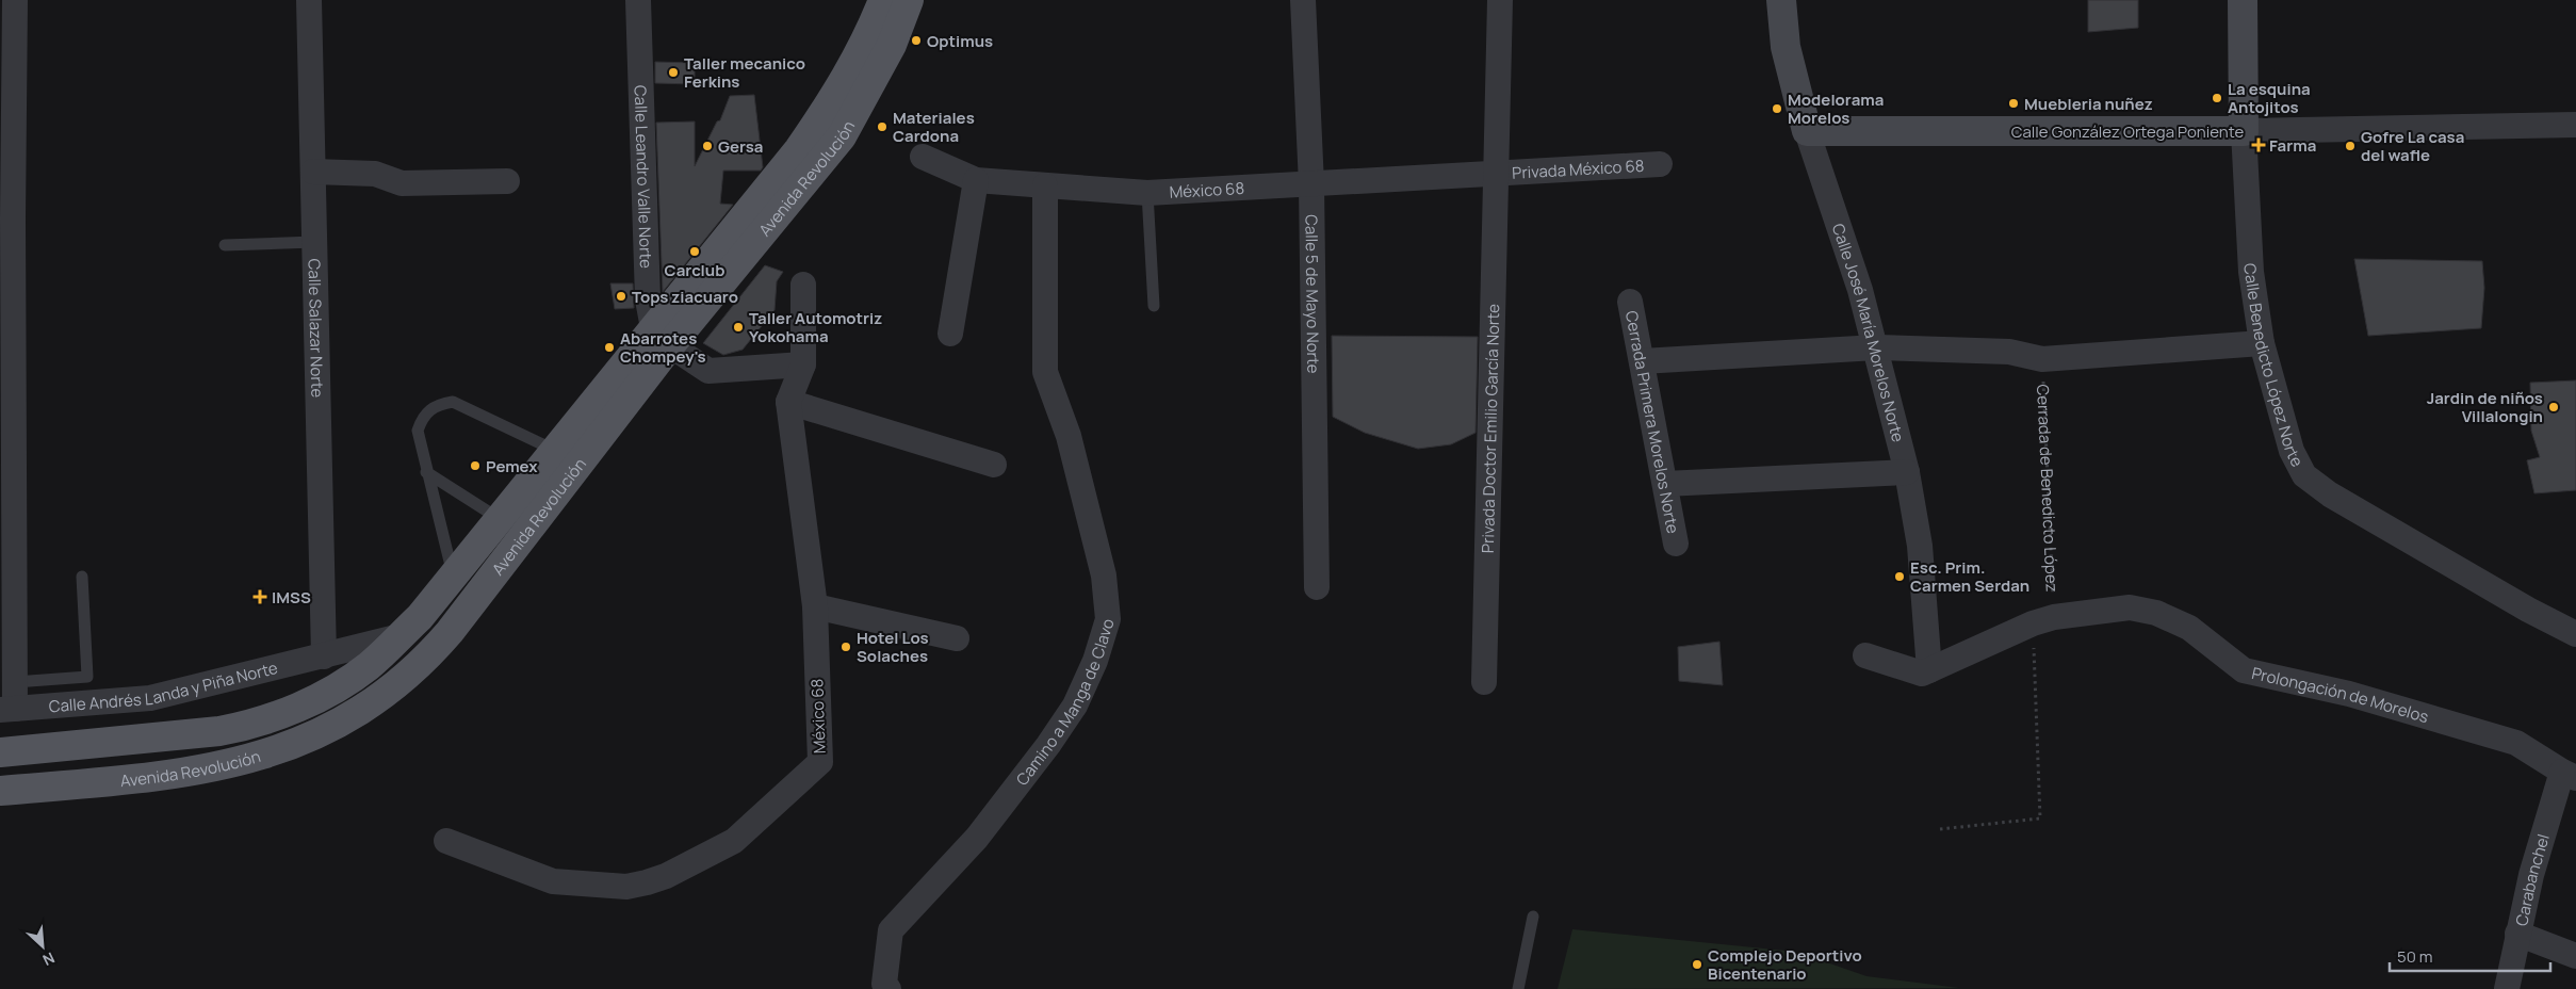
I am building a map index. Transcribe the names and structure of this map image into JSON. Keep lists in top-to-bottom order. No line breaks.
{"streets":{"main road":["Avenida Revolución"],"street":["Calle González Ortega Poniente","Privada México 68","Calle Leandro Valle Norte","México 68","Calle 5 de Mayo Norte","Calle Salazar Norte","Calle José María Morelos Norte","Calle Benedicto López Norte","Cerrada Primera Morelos Norte","Privada Doctor Emilio García Norte","Calle Andrés Landa y Piña Norte","Prolongación de Morelos","Camino a Manga de Clavo","Carabanchel"],"path":["Cerrada de Benedicto López"]},"crossings":[["Calle González Ortega Poniente","Calle José María Morelos Norte"],["Calle González Ortega Poniente","Calle Benedicto López Norte"],["Privada México 68","México 68"],["Privada México 68","Privada Doctor Emilio García Norte"],["Calle Leandro Valle Norte","Avenida Revolución"],["Avenida Revolución","Calle Andrés Landa y Piña Norte"],["México 68","Calle 5 de Mayo Norte"],["México 68","Privada Doctor Emilio García Norte"],["México 68","Camino a Manga de Clavo"],["Calle Salazar Norte","Calle Andrés Landa y Piña Norte"],["Calle José María Morelos Norte","Prolongación de Morelos"],["Cerrada de Benedicto López","Prolongación de Morelos"],["Prolongación de Morelos","Carabanchel"]],"places":{"other":["Optimus","Taller mecanico Ferkins","La esquina Antojitos","Muebleria nuñez","Modelorama Morelos","Materiales Cardona","Gersa","Gofre La casa del wafle","Carclub","Tops ziacuaro","Taller Automotriz Yokohama","Abarrotes Chompey's","Jardin de niños Villalongin","Pemex","Esc. Prim. Carmen Serdan","Hotel Los Solaches","Complejo Deportivo Bicentenario"],"health":["Farma","IMSS"]},"scale_bar":"50 m","north":"bottom right"}
